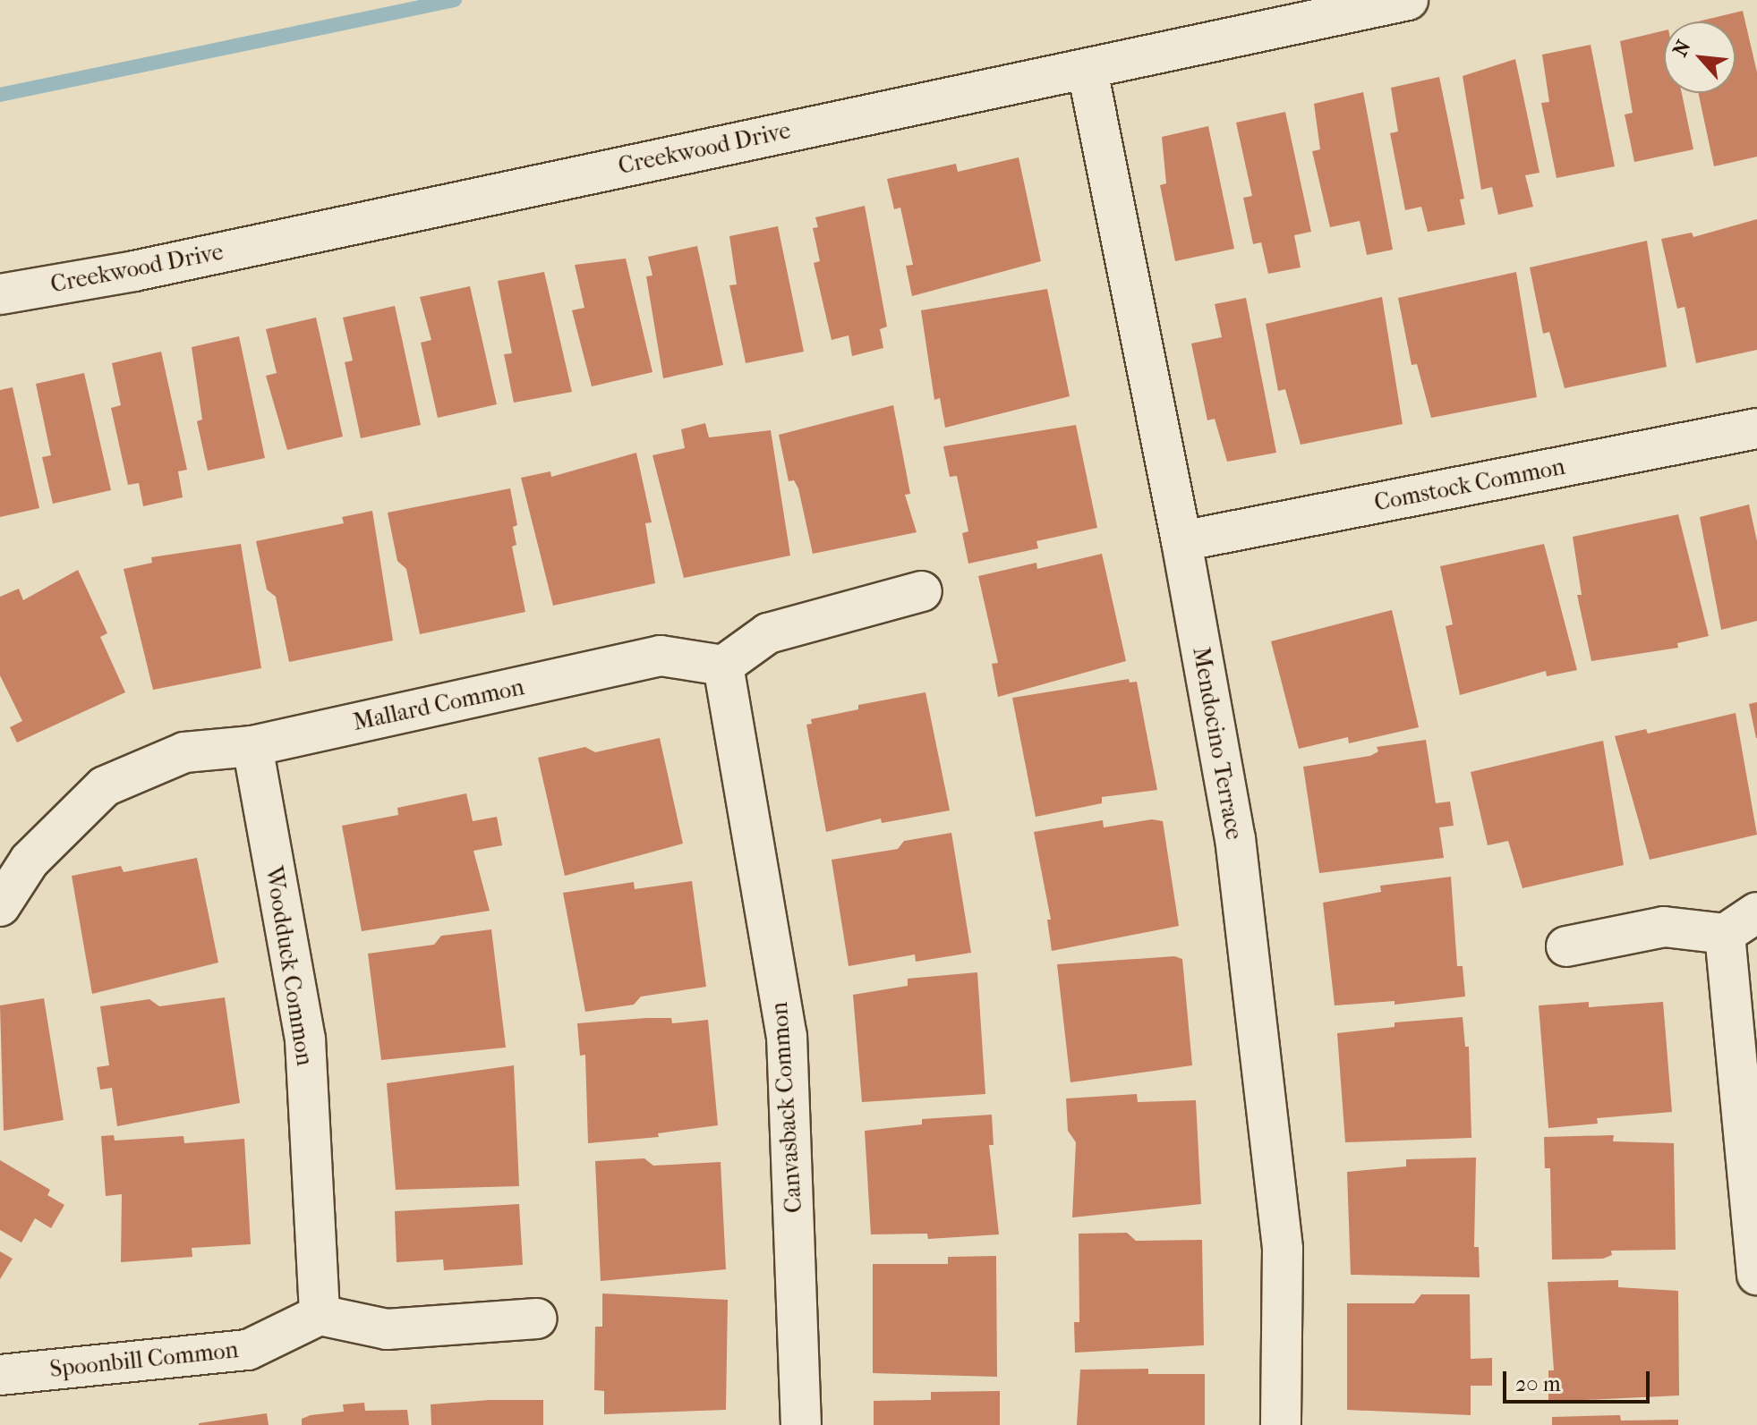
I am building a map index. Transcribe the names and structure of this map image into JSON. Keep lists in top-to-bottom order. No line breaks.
{"streets":{"street":["Creekwood Drive","Comstock Common","Mallard Common","Mendocino Terrace","Woodduck Common","Canvasback Common","Spoonbill Common"]},"crossings":[["Creekwood Drive","Mendocino Terrace"],["Comstock Common","Mendocino Terrace"],["Mallard Common","Woodduck Common"],["Mallard Common","Canvasback Common"],["Woodduck Common","Spoonbill Common"]],"scale_bar":"20 m","north":"top left"}
